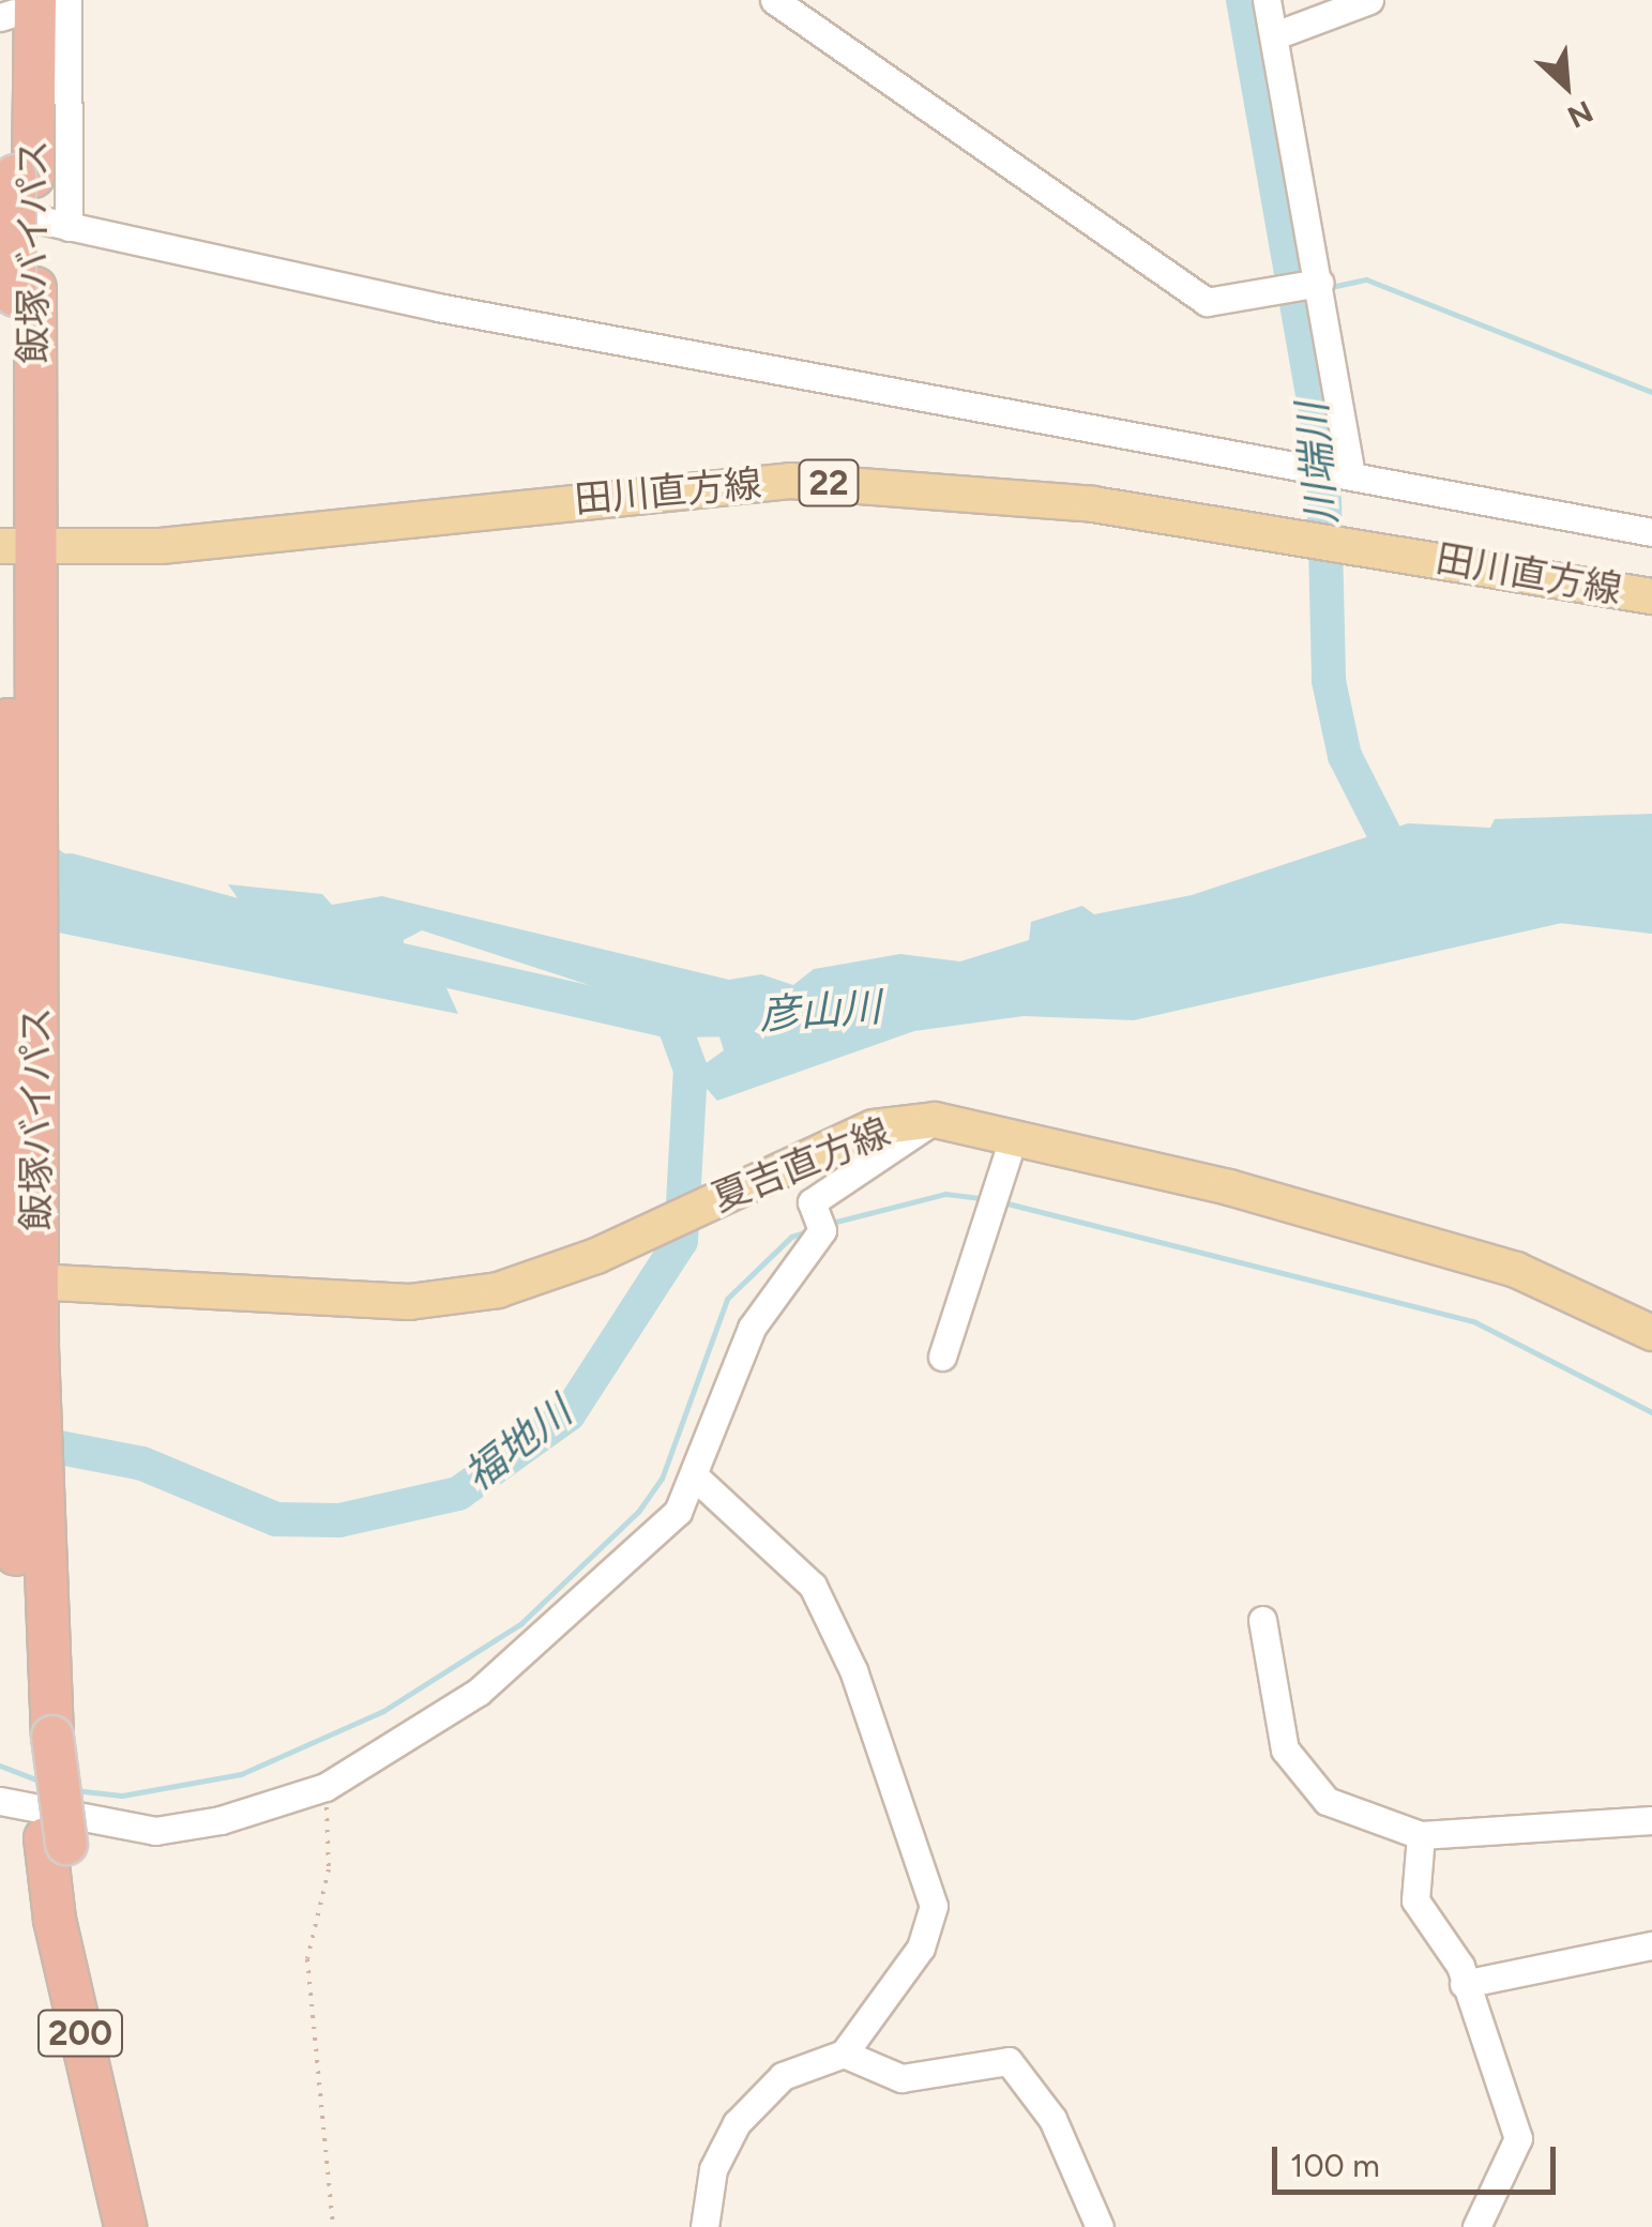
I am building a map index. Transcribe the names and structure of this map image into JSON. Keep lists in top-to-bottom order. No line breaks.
{"streets":{"highway":["200"],"main road":["22","田川直方線","夏吉直方線"]},"crossings":[["田川直方線","200"],["夏吉直方線","200"]],"water":["川端川","彦山川","福地川"],"scale_bar":"100 m","north":"bottom right"}
